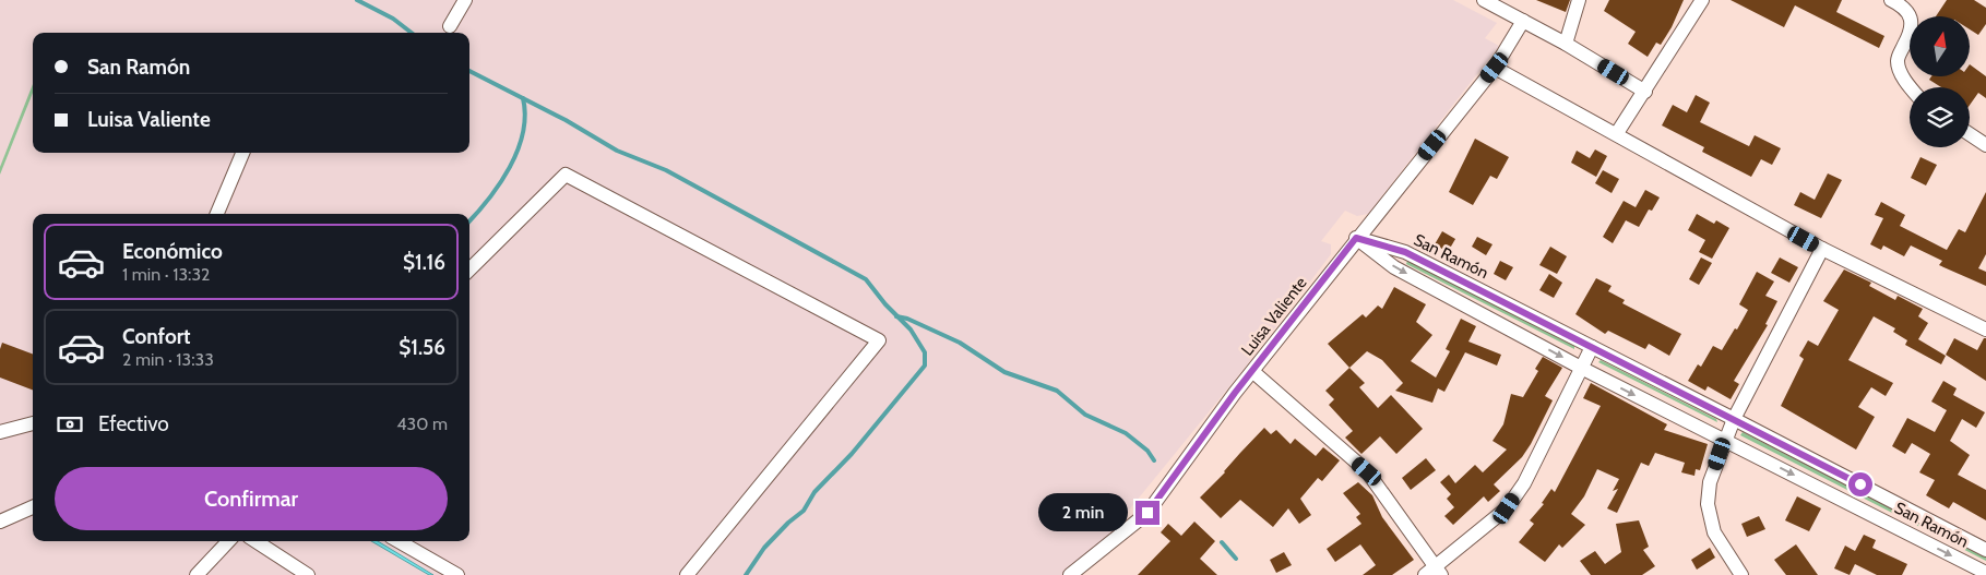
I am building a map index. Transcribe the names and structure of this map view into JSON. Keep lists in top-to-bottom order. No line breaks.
{"streets":{"street":["San Ramón","Luisa Valiente"]},"crossings":[["San Ramón","Luisa Valiente"]],"north":"top","page":{"banner":["San Ramón","Luisa Valiente"],"list":[{"name":"Económico","note":"1 min · 13:32","value":"$1.16"},{"name":"Confort","note":"2 min · 13:33","value":"$1.56"}],"pay":["Efectivo","430 m"],"buttons":"Confirmar","bubble":"2 min"}}
